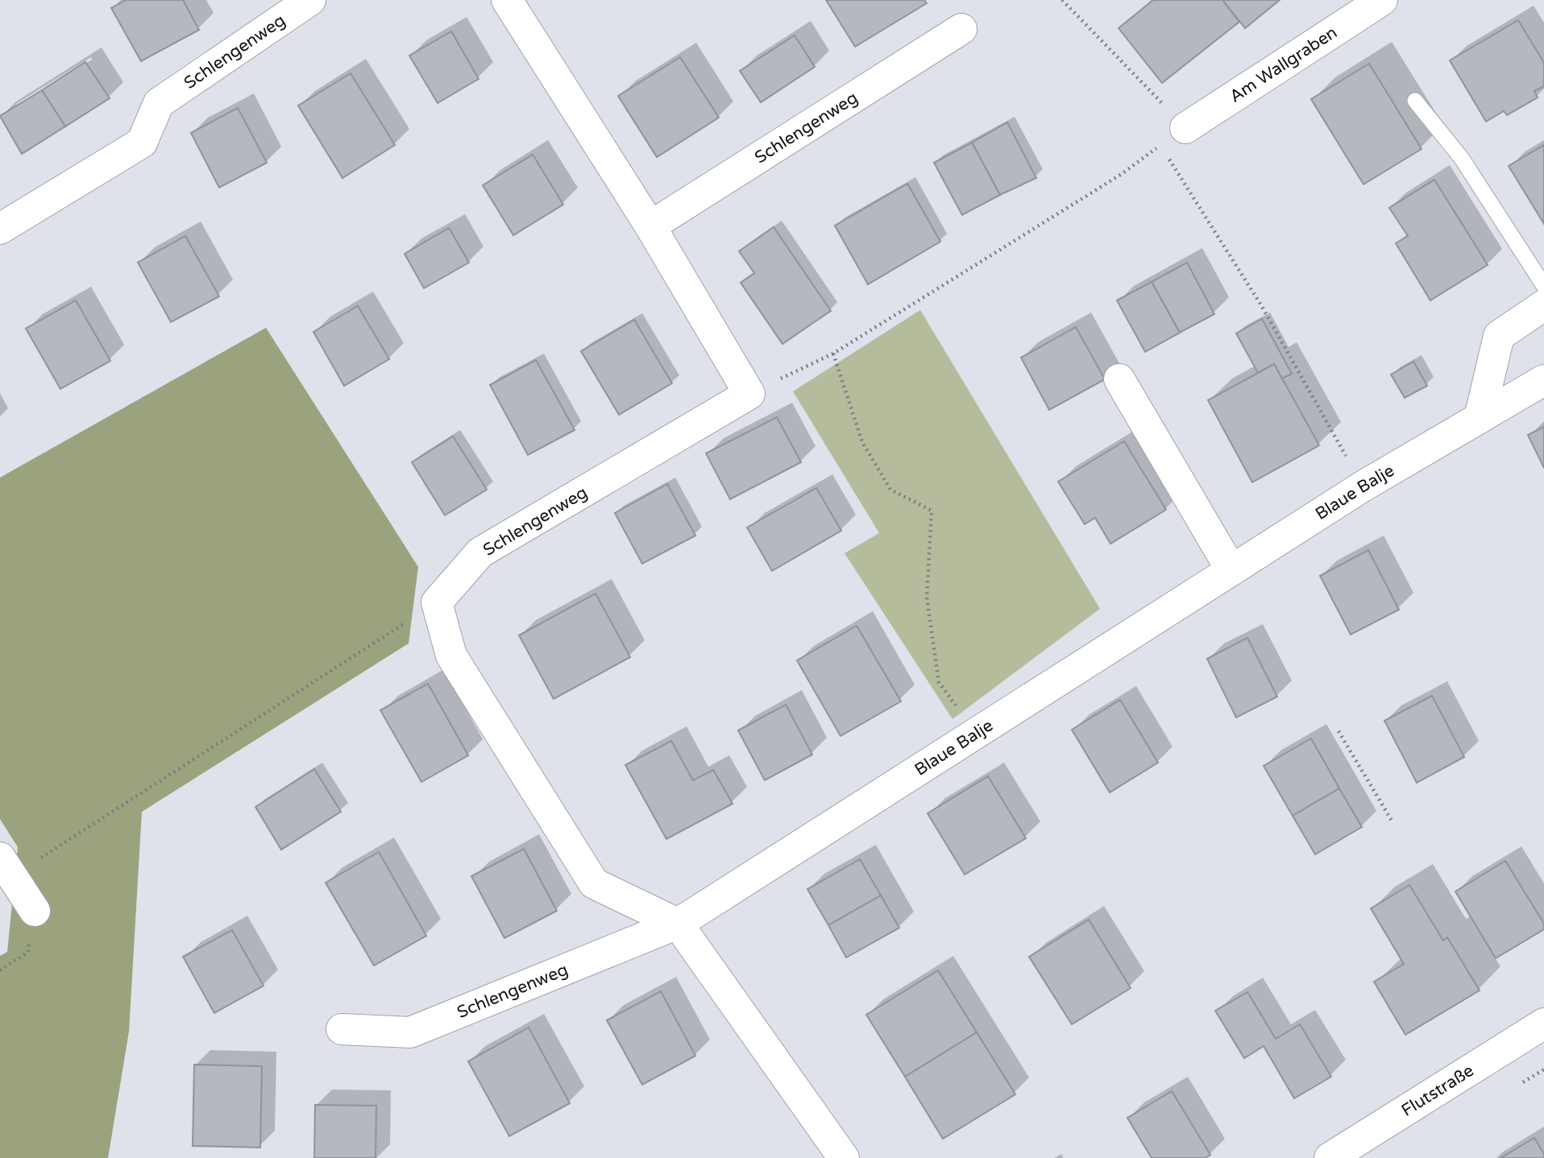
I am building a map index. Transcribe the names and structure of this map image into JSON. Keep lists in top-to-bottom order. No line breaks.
{"streets":{"street":["Schlengenweg","Am Wallgraben","Blaue Balje","Flutstraße"]},"crossings":[["Schlengenweg","Blaue Balje"]]}
